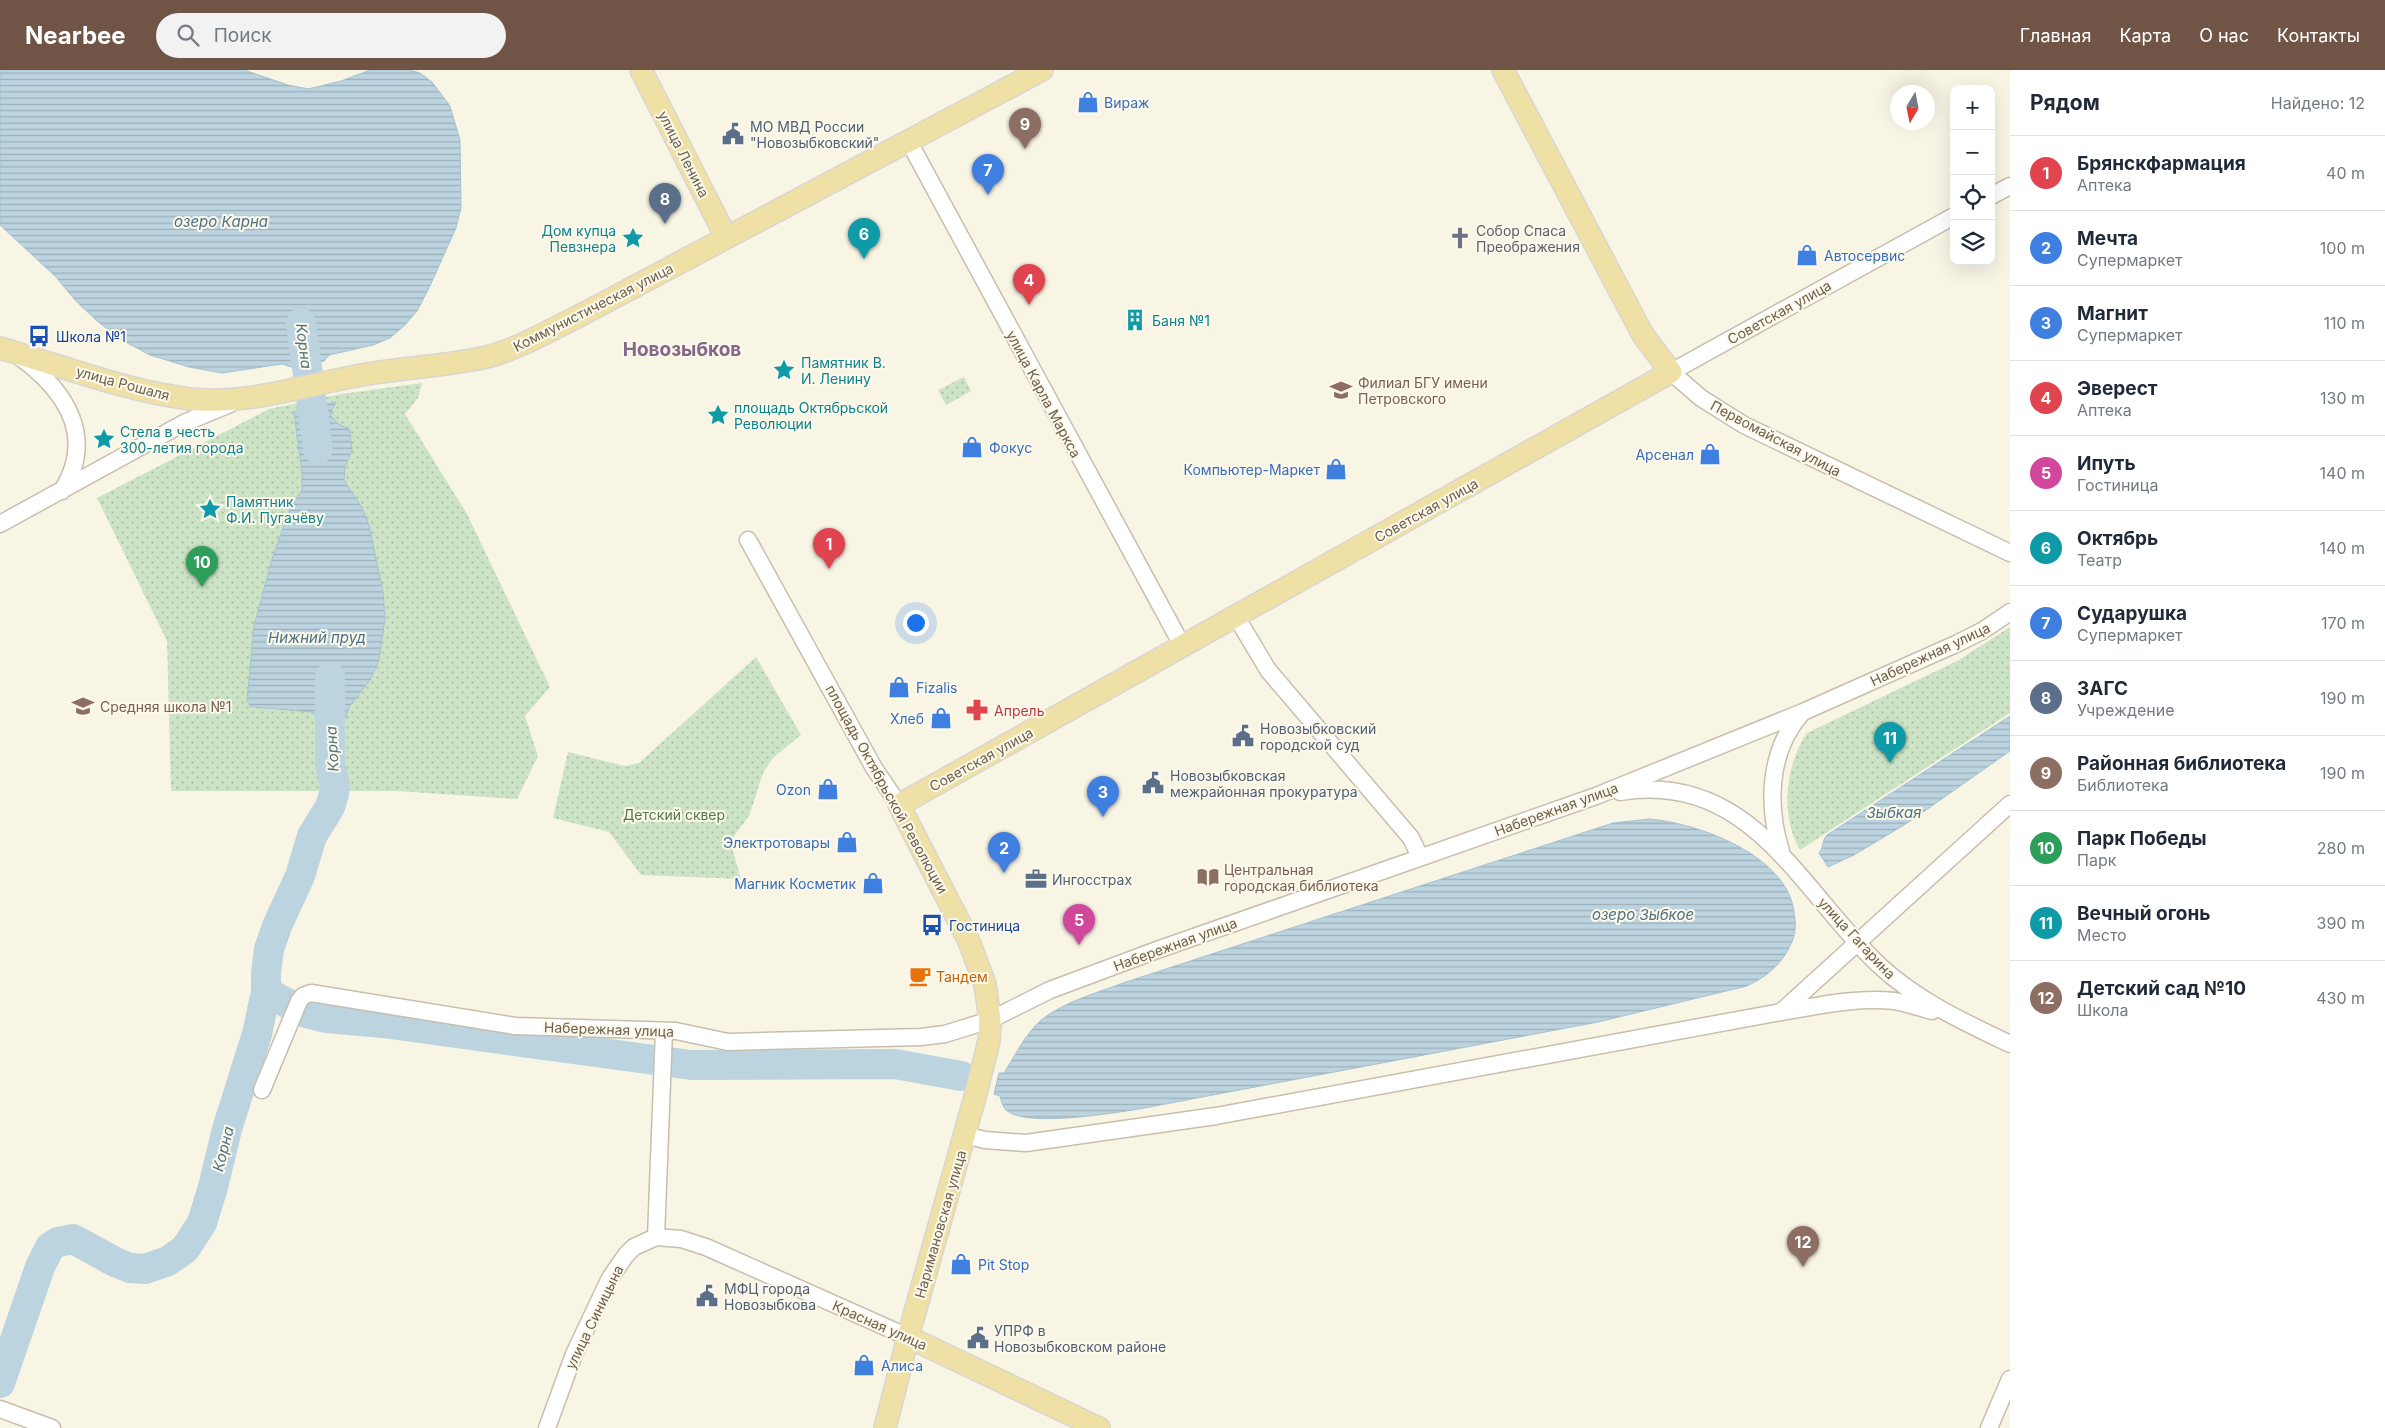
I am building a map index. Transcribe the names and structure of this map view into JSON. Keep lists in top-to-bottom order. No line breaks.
{"streets":{"main road":["улица Ленина","Коммунистическая улица","Советская улица","улица Рошаля","Первомайская улица","площадь Октябрьской Революции","Наримановская улица","Красная улица"],"street":["улица Карла Маркса","Набережная улица","улица Гагарина","улица Синицына"]},"crossings":[["улица Ленина","Коммунистическая улица"],["Коммунистическая улица","улица Рошаля"],["Коммунистическая улица","улица Карла Маркса"],["Советская улица","улица Карла Маркса"],["Советская улица","Первомайская улица"],["Советская улица","площадь Октябрьской Революции"],["Набережная улица","площадь Октябрьской Революции"],["Набережная улица","Наримановская улица"],["площадь Октябрьской Революции","Наримановская улица"],["Наримановская улица","Красная улица"],["улица Синицына","Красная улица"]],"districts":["Новозыбков"],"water":["озеро Карна","Корна","Нижний пруд","Зыбкая","озеро Зыбкое"],"parks":["Детский сквер"],"places":{"shop":["Вираж","Автосервис","Фокус","Арсенал","Компьютер-Маркет","Fizalis","Хлеб","Ozon","Электротовары","Магник Косметик","Pit Stop","Алиса"],"public building":["МО МВД России \"Новозыбковский\"","Новозыбковский городской суд","Новозыбковская межрайонная прокуратура","МФЦ города Новозыбкова","УПРФ в Новозыбковском районе"],"place":["Дом купца Певзнера","Памятник В. И. Ленину","площадь Октябрьской Революции","Стела в честь 300-летия города","Памятник Ф.И. Пугачёву"],"church":["Собор Спаса Преображения"],"building":["Баня №1"],"bus stop":["Школа №1","Гостиница"],"school or university":["Филиал БГУ имени Петровского","Средняя школа №1"],"pharmacy":["Апрель"],"library":["Центральная городская библиотека"],"office":["Ингосстрах"],"cafe":["Тандем"]},"north":"bottom","page":{"header":"Nearbee","search":"Поиск","nav":["Главная","Карта","О нас","Контакты"],"heading":["Рядом","Найдено: 12"],"map_buttons":["+","−"],"pins":["9","7","8","6","4","1","10","11","3","2","5","12"],"list":[{"mark":"1","name":"Брянскфармация","note":"Аптека","value":"40 m"},{"mark":"2","name":"Мечта","note":"Супермаркет","value":"100 m"},{"mark":"3","name":"Магнит","note":"Супермаркет","value":"110 m"},{"mark":"4","name":"Эверест","note":"Аптека","value":"130 m"},{"mark":"5","name":"Ипуть","note":"Гостиница","value":"140 m"},{"mark":"6","name":"Октябрь","note":"Театр","value":"140 m"},{"mark":"7","name":"Сударушка","note":"Супермаркет","value":"170 m"},{"mark":"8","name":"ЗАГС","note":"Учреждение","value":"190 m"},{"mark":"9","name":"Районная библиотека","note":"Библиотека","value":"190 m"},{"mark":"10","name":"Парк Победы","note":"Парк","value":"280 m"},{"mark":"11","name":"Вечный огонь","note":"Место","value":"390 m"},{"mark":"12","name":"Детский сад №10","note":"Школа","value":"430 m"}]}}
